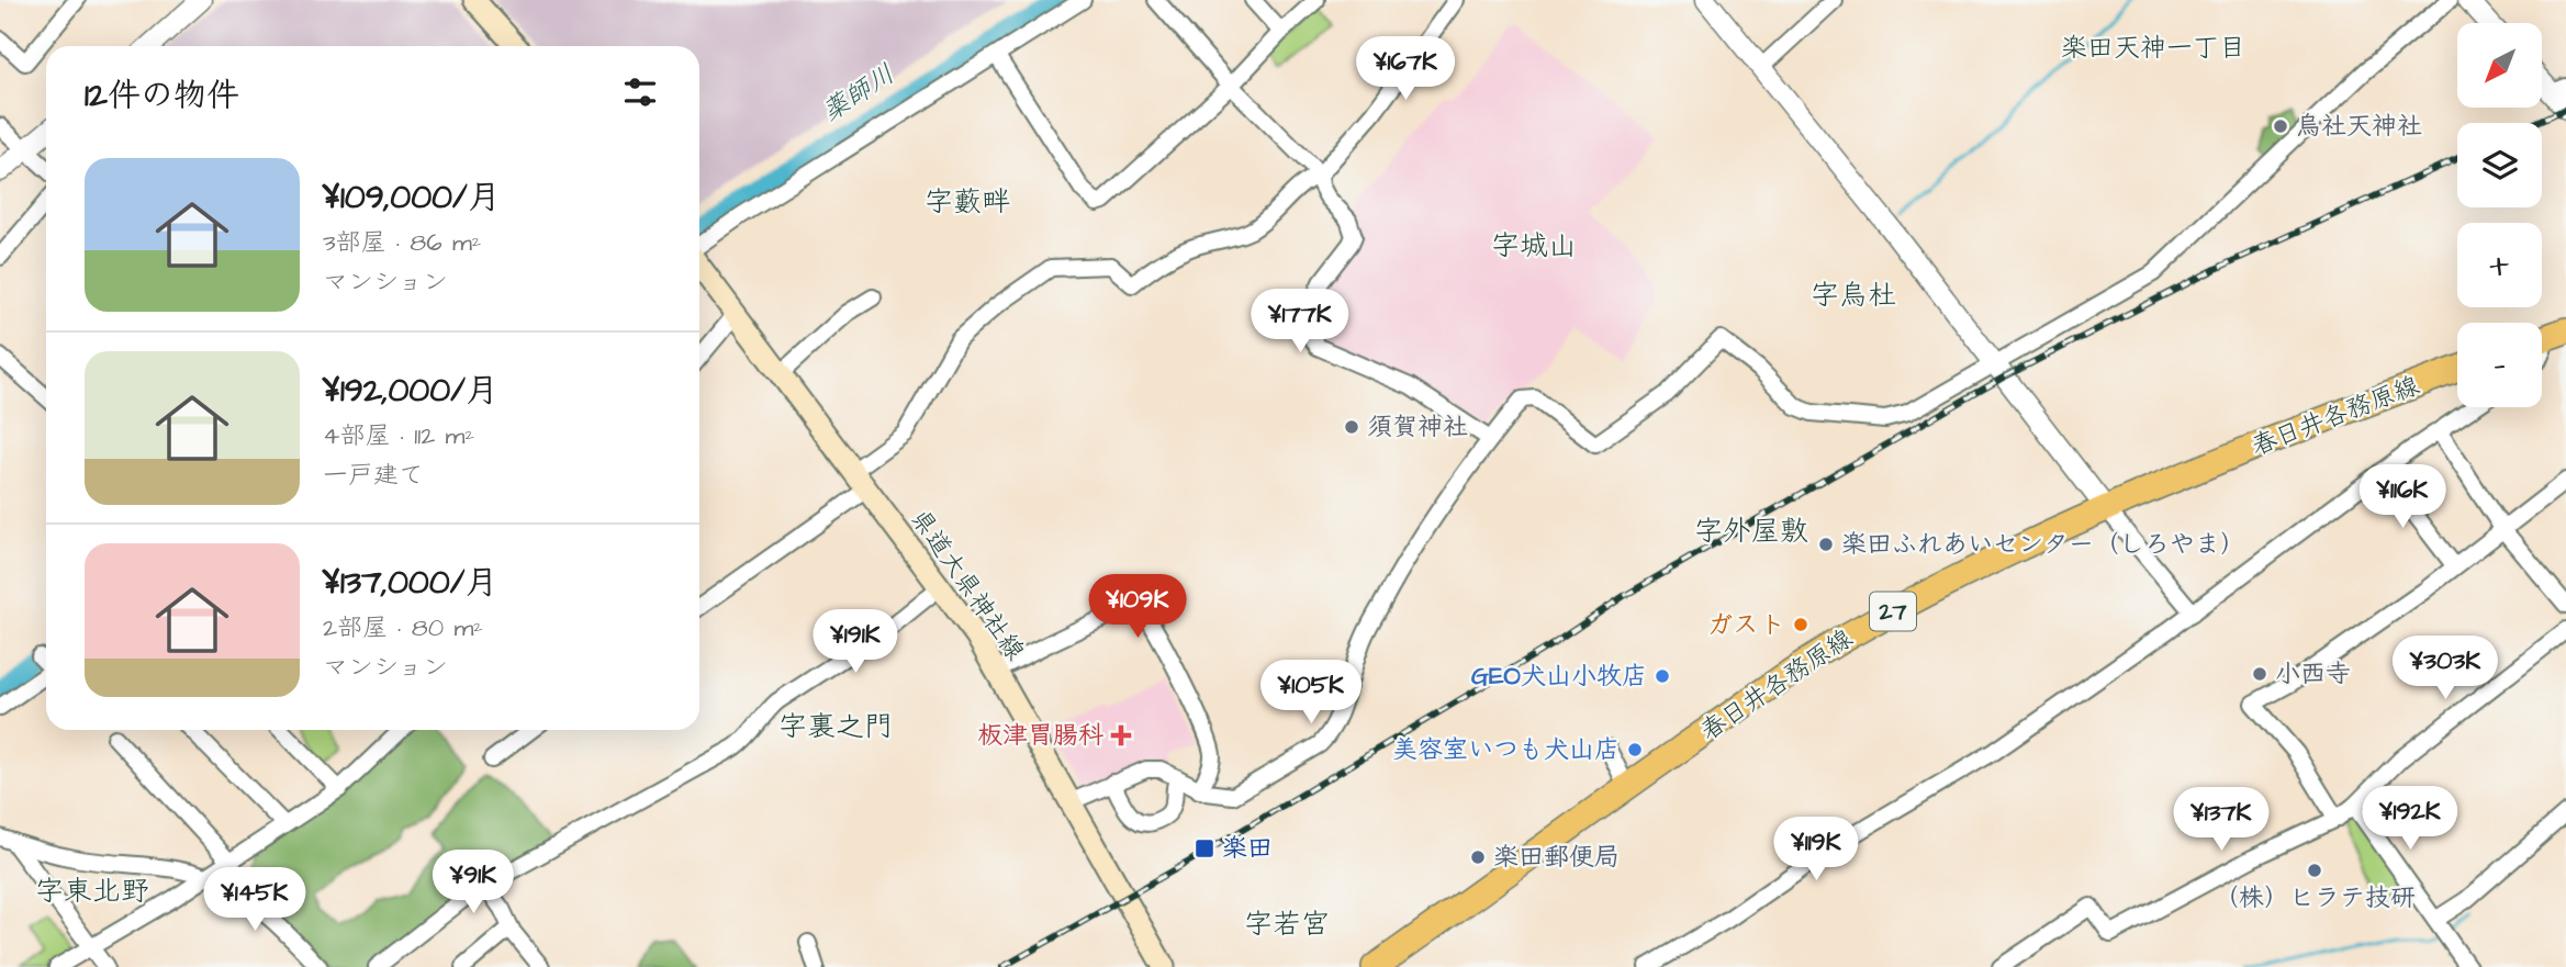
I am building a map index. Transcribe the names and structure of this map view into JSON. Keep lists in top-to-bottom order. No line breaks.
{"streets":{"main road":["春日井各務原線","県道大県神社線","27"]},"districts":["楽田天神一丁目","字藪畔","字城山","字烏杜","字外屋敷","字裏之門","字東北野","字若宮"],"water":["薬師川"],"places":{"other":["烏社天神社","須賀神社","楽田ふれあいセンター（しろやま）","ガスト","小西寺","GEO犬山小牧店","美容室いつも犬山店","楽田郵便局","（株）ヒラテ技研"],"health":["板津胃腸科"],"transit":["楽田"]},"north":"bottom left","page":{"map_buttons":["+","−"],"price":["¥167K","¥177K","¥116K","¥109K","¥191K","¥303K","¥105K","¥192K","¥137K","¥119K","¥91K","¥145K"],"heading":"12件の物件","list":[{"name":"¥109,000/月","note":"3部屋 · 86 m² · マンション"},{"name":"¥192,000/月","note":"4部屋 · 112 m² · 一戸建て"},{"name":"¥137,000/月","note":"2部屋 · 80 m² · マンション"}]}}
